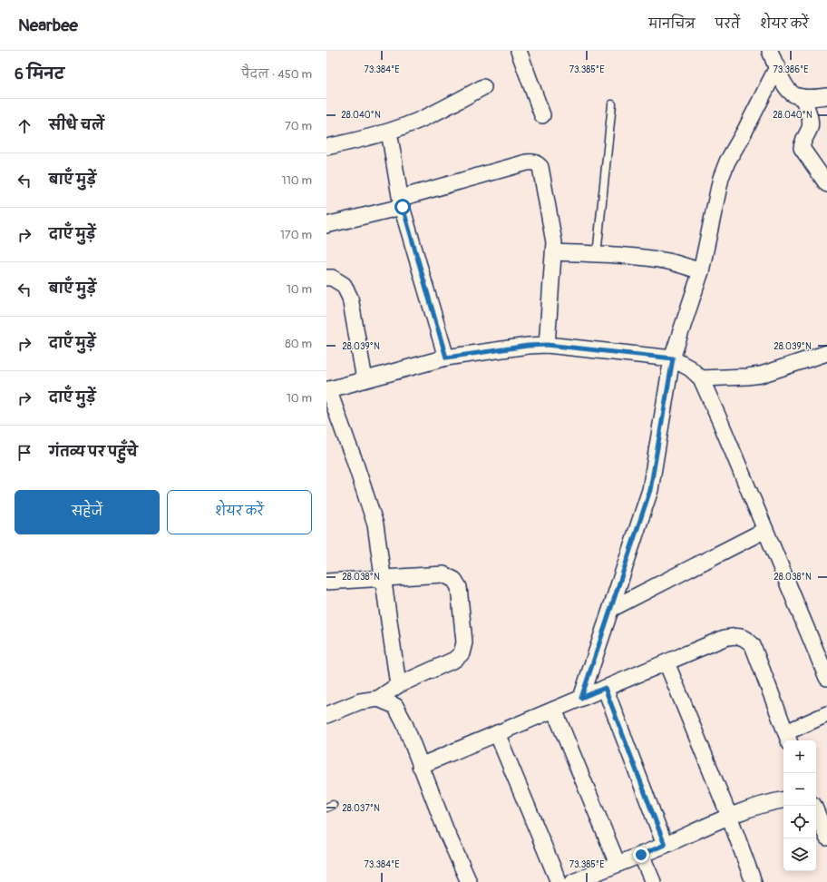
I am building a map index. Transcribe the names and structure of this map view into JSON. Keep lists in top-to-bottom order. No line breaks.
{"page":{"header":"Nearbee","nav":["मानचित्र","परतें","शेयर करें"],"heading":["6 मिनट","पैदल · 450 m"],"list":[["सीधे चलें","70 m"],["बाएँ मुड़ें","110 m"],["दाएँ मुड़ें","170 m"],["बाएँ मुड़ें","10 m"],["दाएँ मुड़ें","80 m"],["दाएँ मुड़ें","10 m"],"गंतव्य पर पहुँचे"],"buttons":["सहेजें","शेयर करें"],"map_buttons":["+","−"]},"coordinates":["73.384°E","73.385°E","73.386°E","28.040°N","28.039°N","28.038°N","28.037°N"]}
